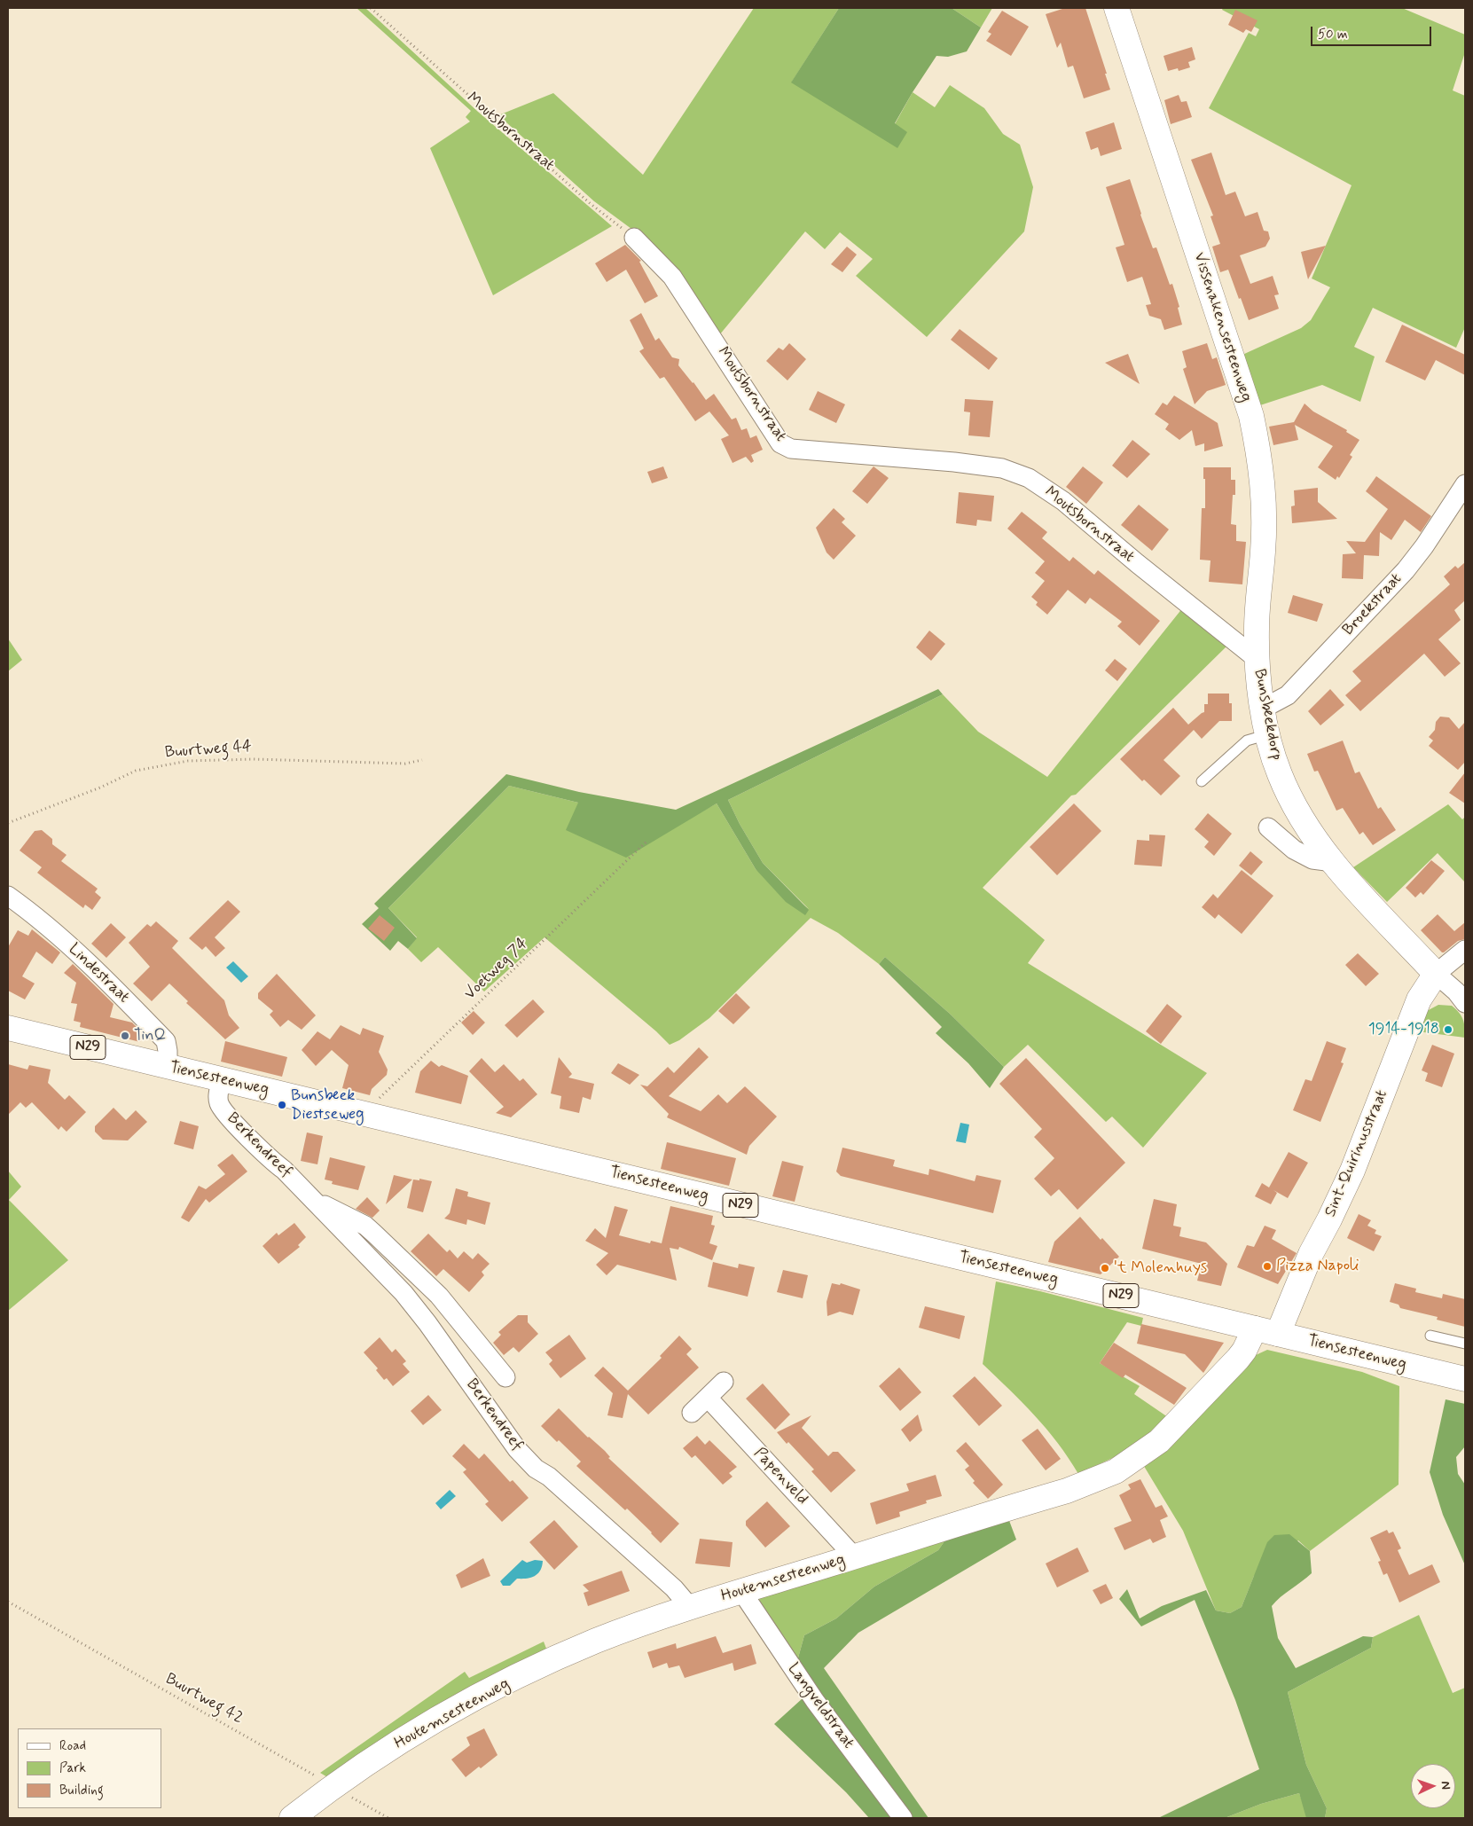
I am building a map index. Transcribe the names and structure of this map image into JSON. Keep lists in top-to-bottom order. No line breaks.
{"streets":{"street":["Moutsbornstraat","Vissenakensesteenweg","Broekstraat","Bunsbeekdorp","Lindestraat","N29","Tiensesteenweg","Berkendreef","Sint-Quirinusstraat","Papenveld","Houtemsesteenweg","Langveldstraat"],"path":["Buurtweg 44","Voetweg 74","Buurtweg 42"]},"crossings":[["Moutsbornstraat","Vissenakensesteenweg"],["Moutsbornstraat","Bunsbeekdorp"],["Vissenakensesteenweg","Bunsbeekdorp"],["Broekstraat","Bunsbeekdorp"],["Bunsbeekdorp","Sint-Quirinusstraat"],["Voetweg 74","Tiensesteenweg"],["Lindestraat","Tiensesteenweg"],["Tiensesteenweg","Berkendreef"],["Tiensesteenweg","Sint-Quirinusstraat"],["Tiensesteenweg","Houtemsesteenweg"],["Berkendreef","Houtemsesteenweg"],["Sint-Quirinusstraat","Houtemsesteenweg"],["Papenveld","Houtemsesteenweg"],["Houtemsesteenweg","Buurtweg 42"],["Houtemsesteenweg","Langveldstraat"]],"places":["1914-1918","TinQ","Bunsbeek Diestseweg","Pizza Napoli","'t Molenhuys"],"legend":["Road","Park","Building"],"scale_bar":"50 m","north":"right"}
